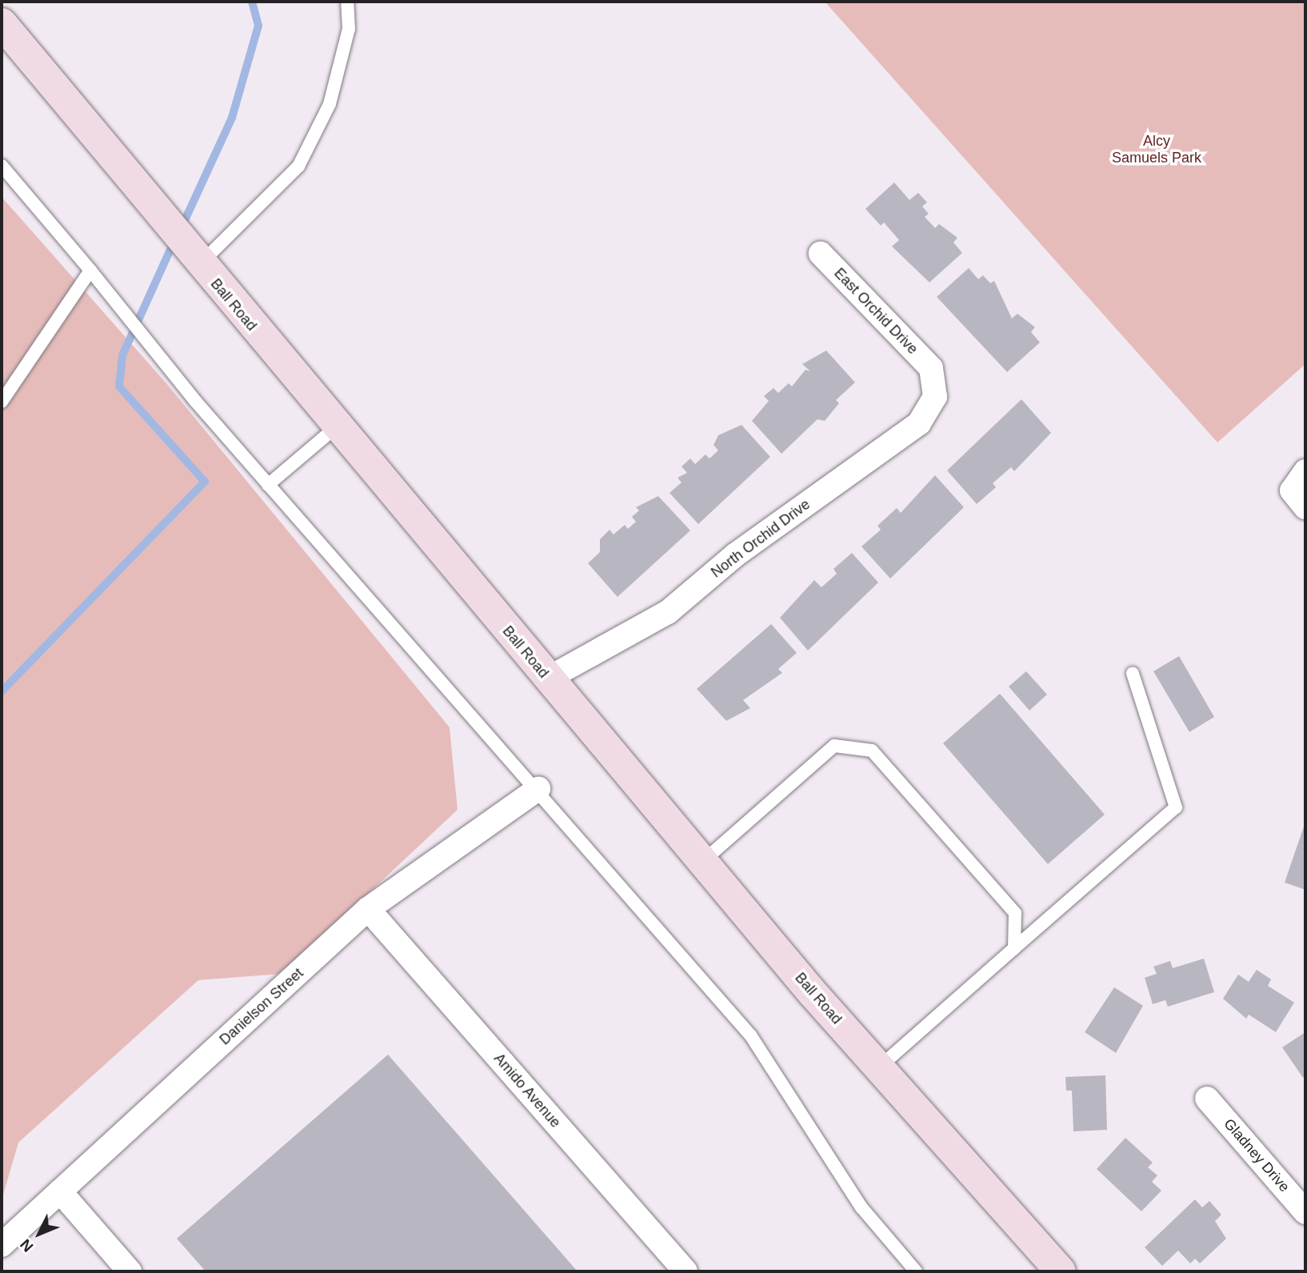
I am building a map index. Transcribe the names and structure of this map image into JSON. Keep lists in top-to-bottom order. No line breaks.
{"streets":{"main road":["Ball Road"],"street":["East Orchid Drive","North Orchid Drive","Danielson Street","Amido Avenue","Gladney Drive"]},"crossings":[["Ball Road","North Orchid Drive"],["East Orchid Drive","North Orchid Drive"],["Danielson Street","Amido Avenue"]],"parks":["Alcy Samuels Park"],"north":"bottom left"}
